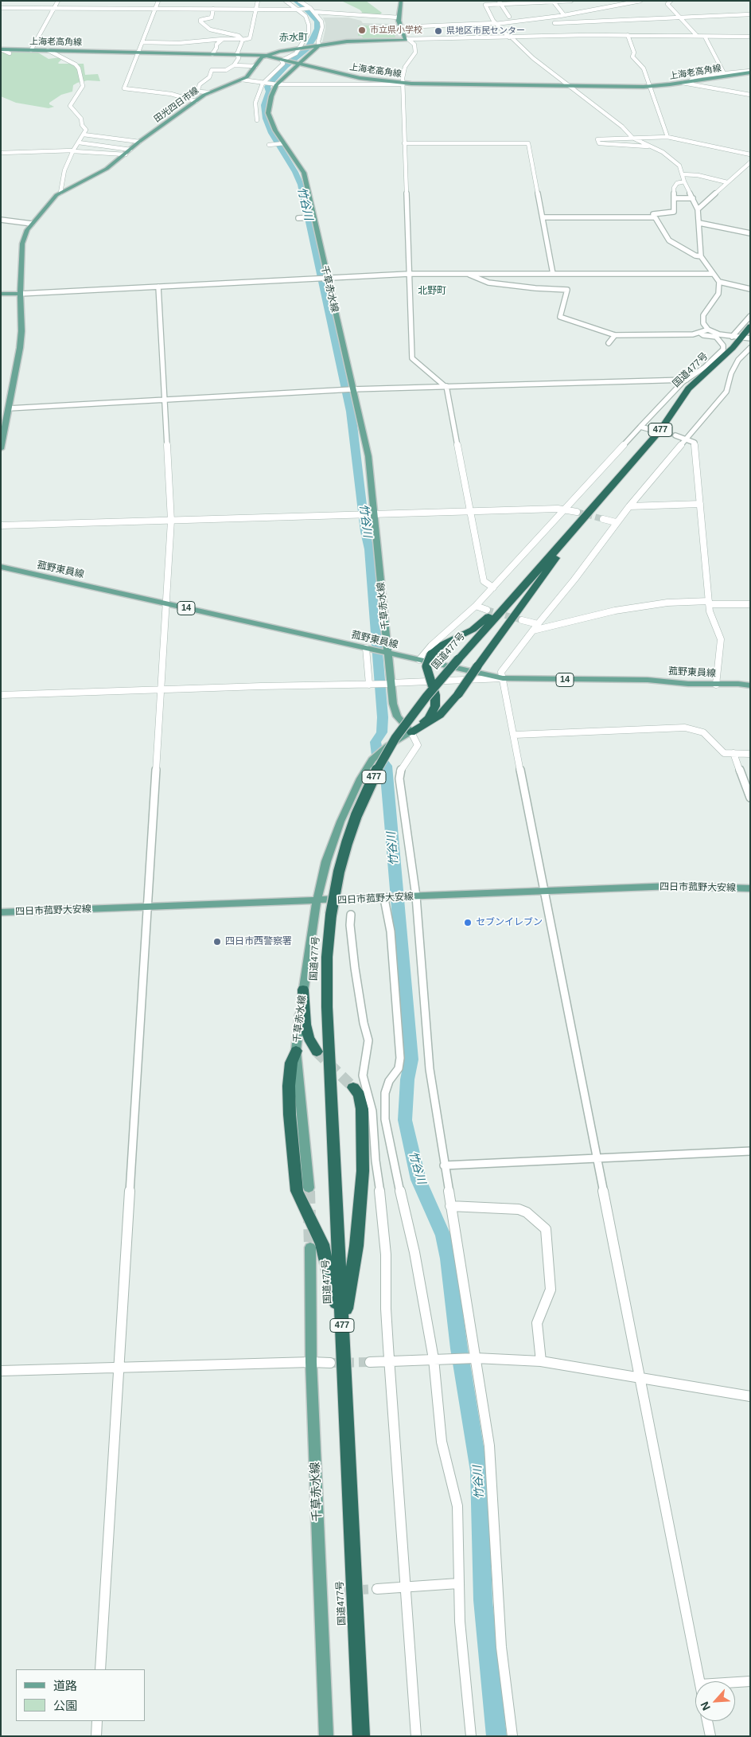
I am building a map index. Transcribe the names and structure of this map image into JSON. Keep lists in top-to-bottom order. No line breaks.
{"streets":{"highway":["国道477号","477"],"main road":["上海老高角線","田光四日市線","千草赤水線","菰野東員線","14","四日市菰野大安線"]},"crossings":[["上海老高角線","田光四日市線"],["上海老高角線","千草赤水線"],["千草赤水線","菰野東員線"],["千草赤水線","四日市菰野大安線"]],"districts":["赤水町","北野町"],"water":["竹谷川"],"places":["市立県小学校","県地区市民センター","セブンイレブン","四日市西警察署"],"legend":["道路","公園"],"north":"bottom left"}
